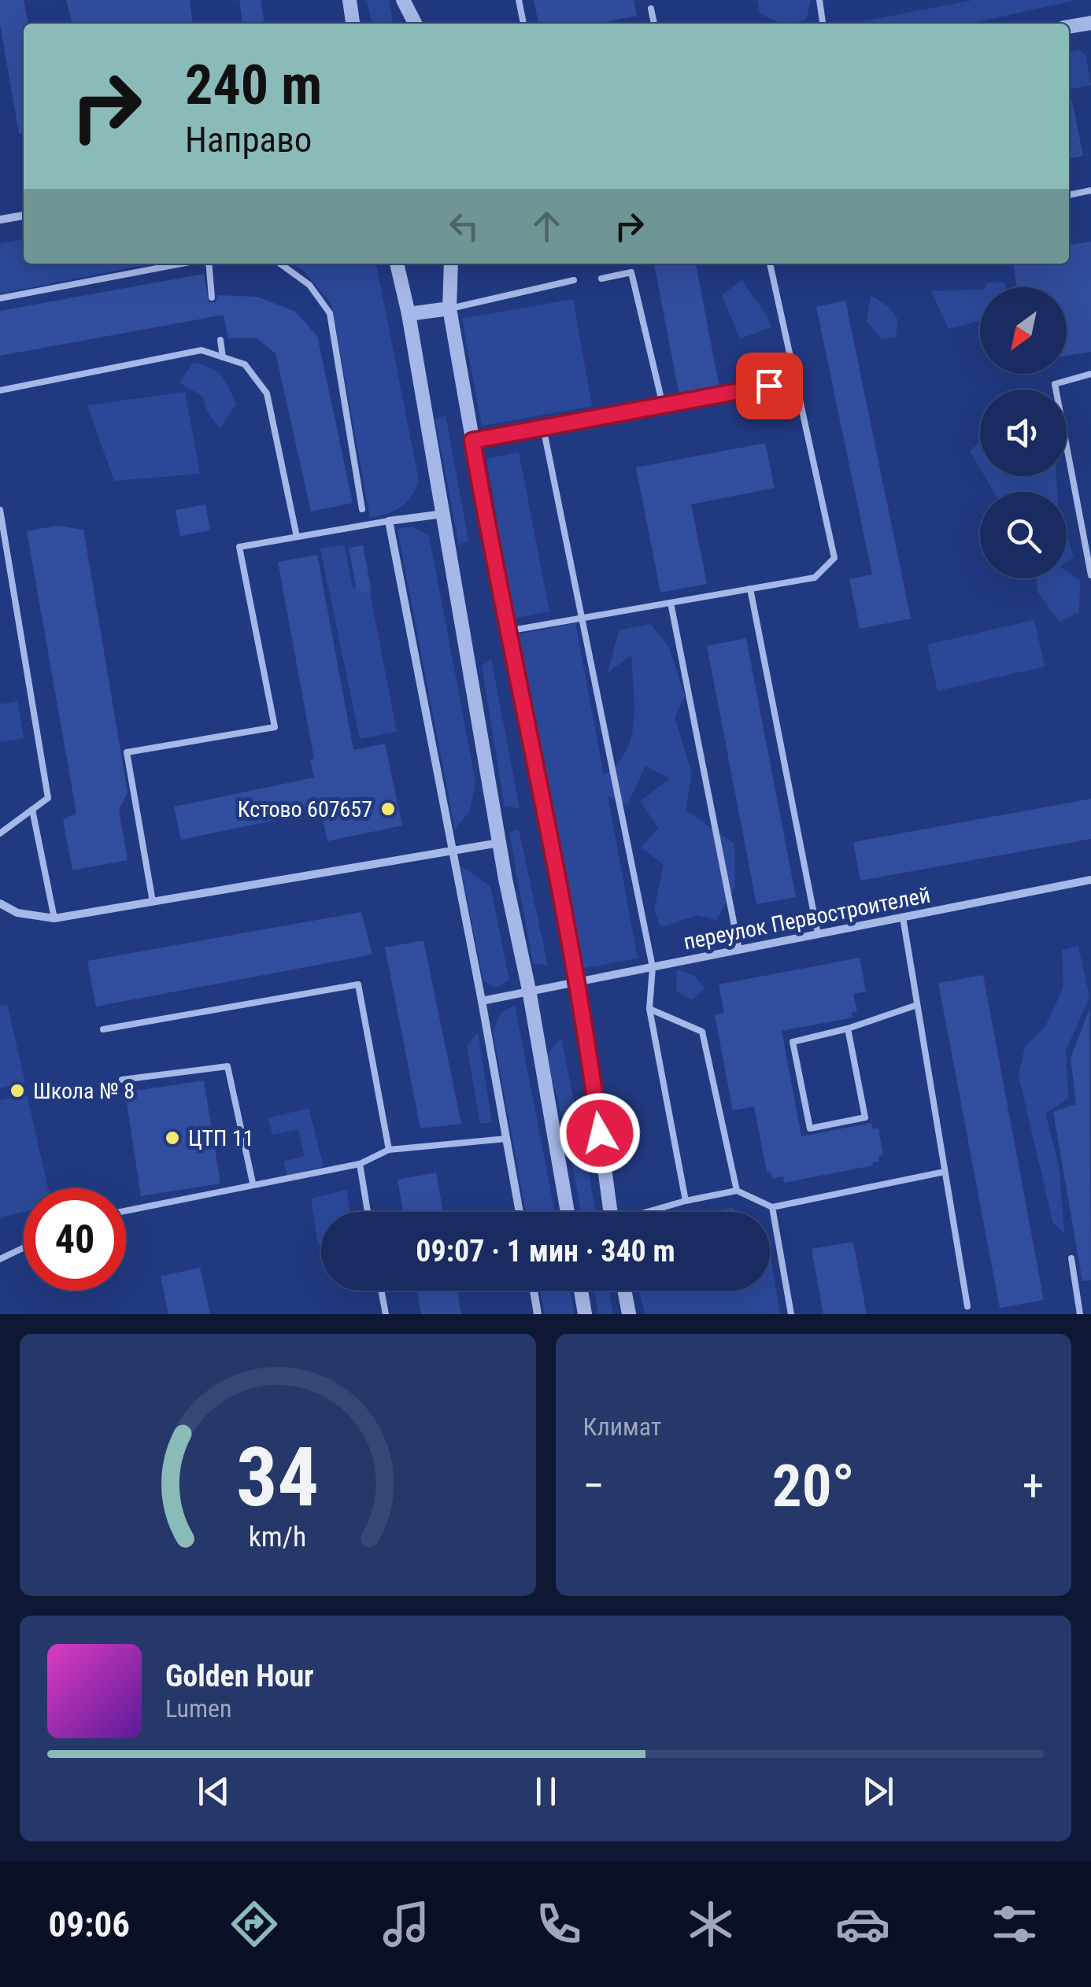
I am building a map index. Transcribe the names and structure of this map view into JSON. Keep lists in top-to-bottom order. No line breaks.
{"streets":{"street":["переулок Первостроителей"]},"places":["Кстово 607657","Школа № 8","ЦТП 11"],"north":"bottom left","page":{"turn":["240 m","Направо"],"limit":"40","trip":"09:07 · 1 мин · 340 m","tile":"Климат","heat":["−","20°","+"],"song":["Golden Hour","Lumen"],"tabs":"09:06","gauge":["34","km/h"]}}
